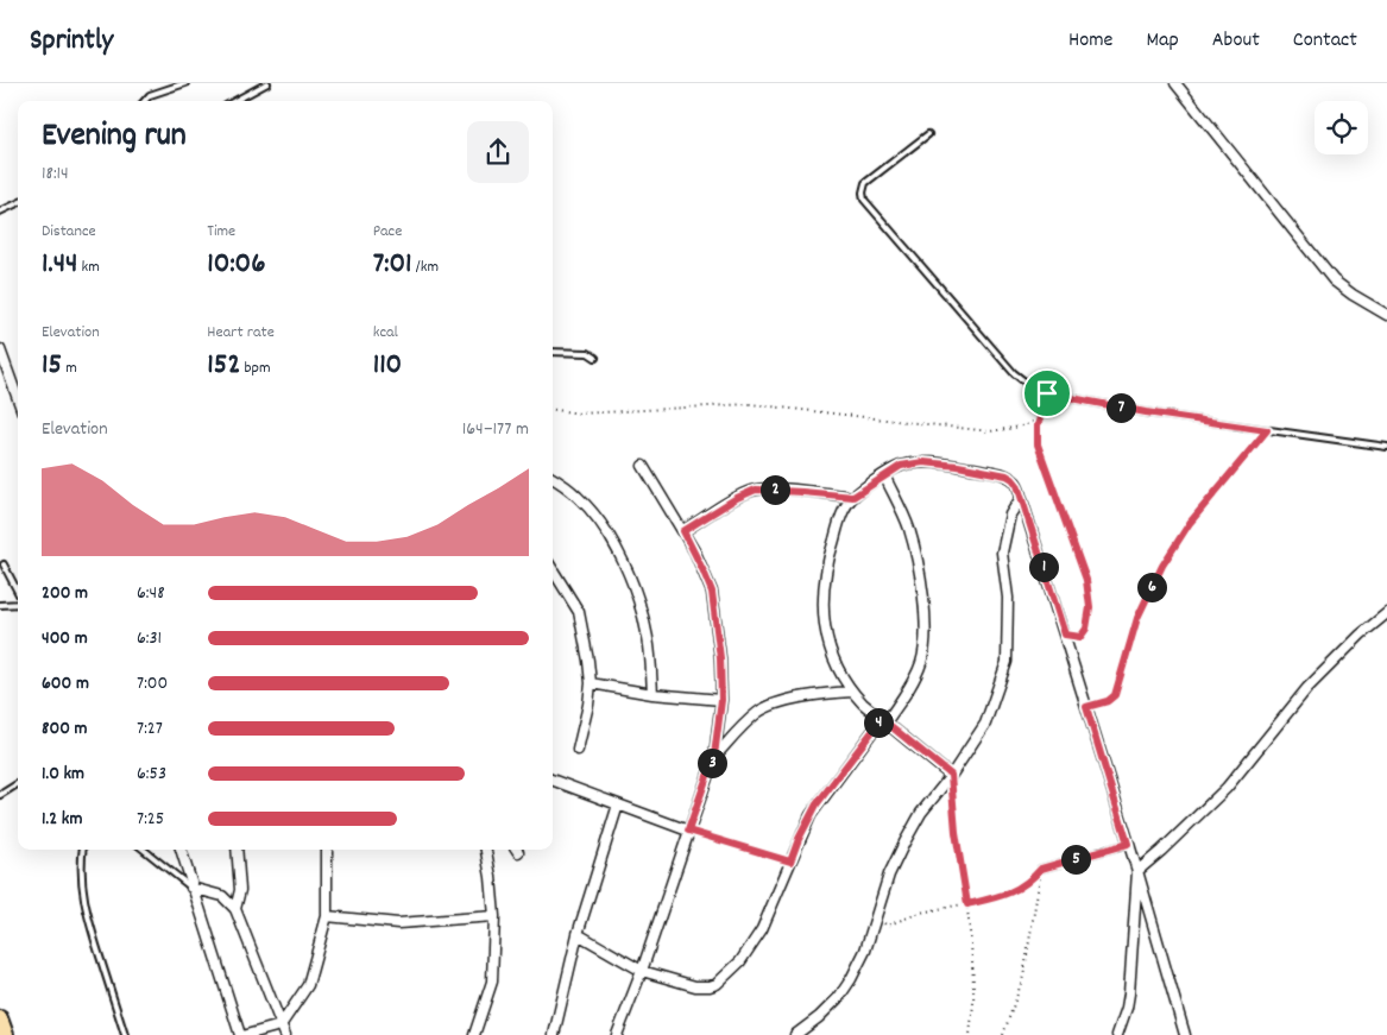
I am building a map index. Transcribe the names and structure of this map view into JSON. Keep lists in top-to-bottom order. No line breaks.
{"page":{"header":"Sprintly","nav":["Home","Map","About","Contact"],"heading":["Evening run","18:14"],"stats":[["Distance","1.44 km"],["Time","10:06"],["Pace","7:01 /km"],["Elevation","15 m"],["Heart rate","152 bpm"],["kcal","110"]],"pins":["7","2","1","6","4","3","5"],"chart":["Elevation","164–177 m"],"list":[{"name":"200 m","note":"6:48"},{"name":"400 m","note":"6:31"},{"name":"600 m","note":"7:00"},{"name":"800 m","note":"7:27"},{"name":"1.0 km","note":"6:53"},{"name":"1.2 km","note":"7:25"}]}}
